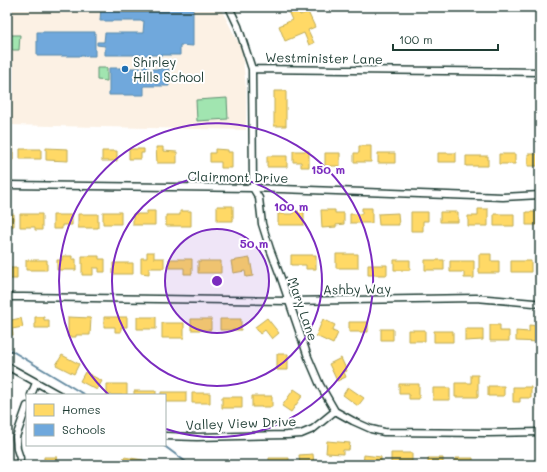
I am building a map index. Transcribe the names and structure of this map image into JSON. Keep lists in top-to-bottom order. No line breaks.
{"streets":{"street":["Westminister Lane","Clairmont Drive","Ashby Way","Mary Lane","Valley View Drive"]},"crossings":[["Westminister Lane","Mary Lane"],["Clairmont Drive","Mary Lane"],["Ashby Way","Mary Lane"],["Mary Lane","Valley View Drive"]],"places":["Shirley Hills School"],"legend":["Homes","Schools"],"scale_bar":"100 m","rings":["150 m","100 m","50 m"]}
